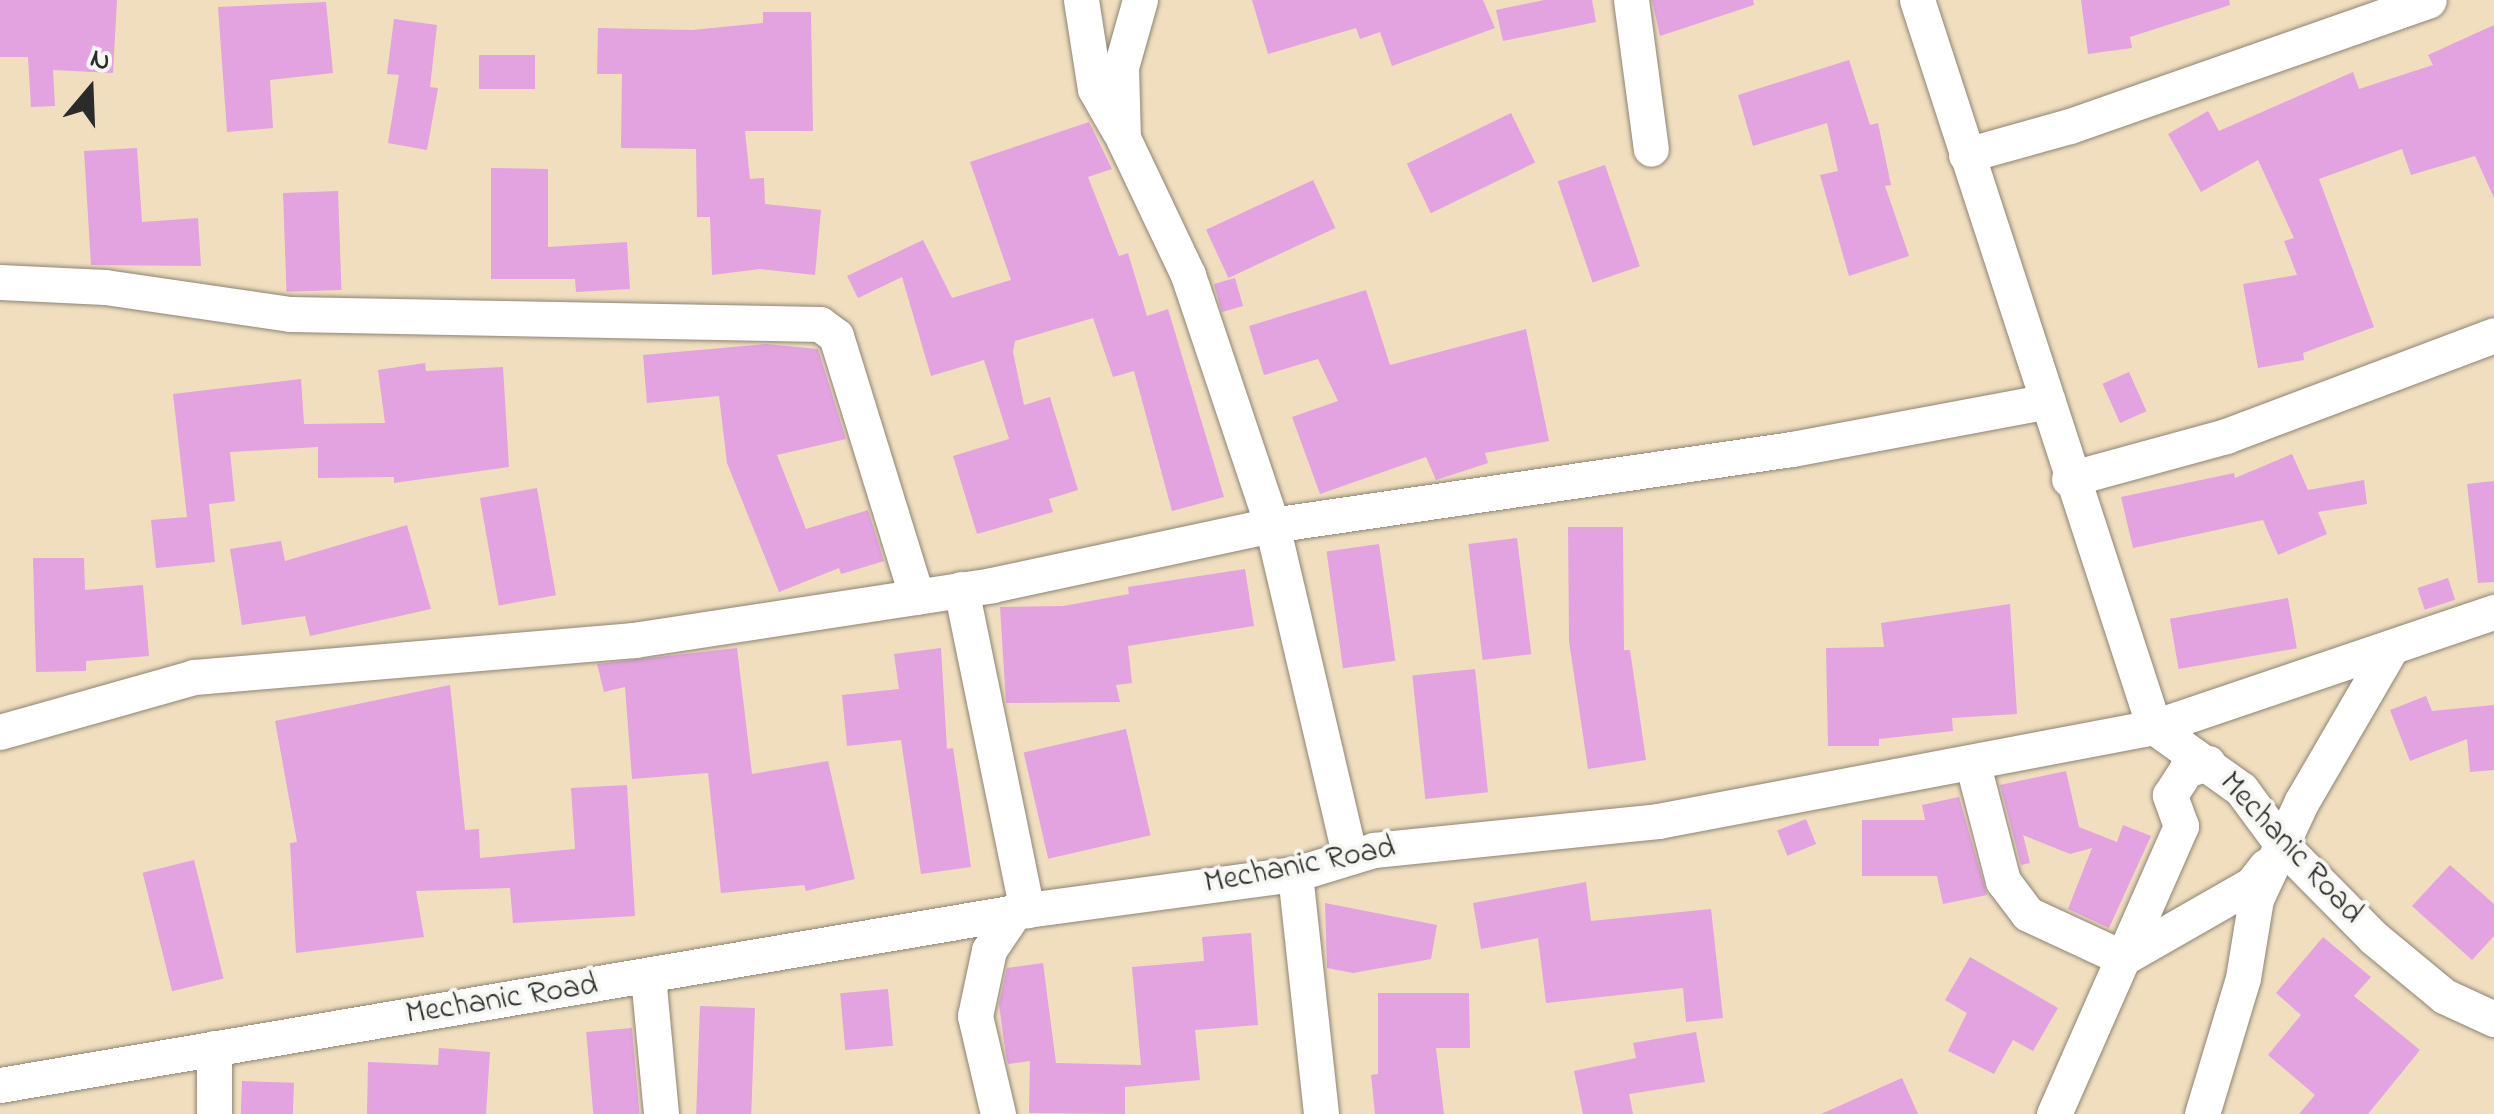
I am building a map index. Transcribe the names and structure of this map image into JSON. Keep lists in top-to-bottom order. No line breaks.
{"streets":{"street":["Mechanic Road"]},"north":"top"}
